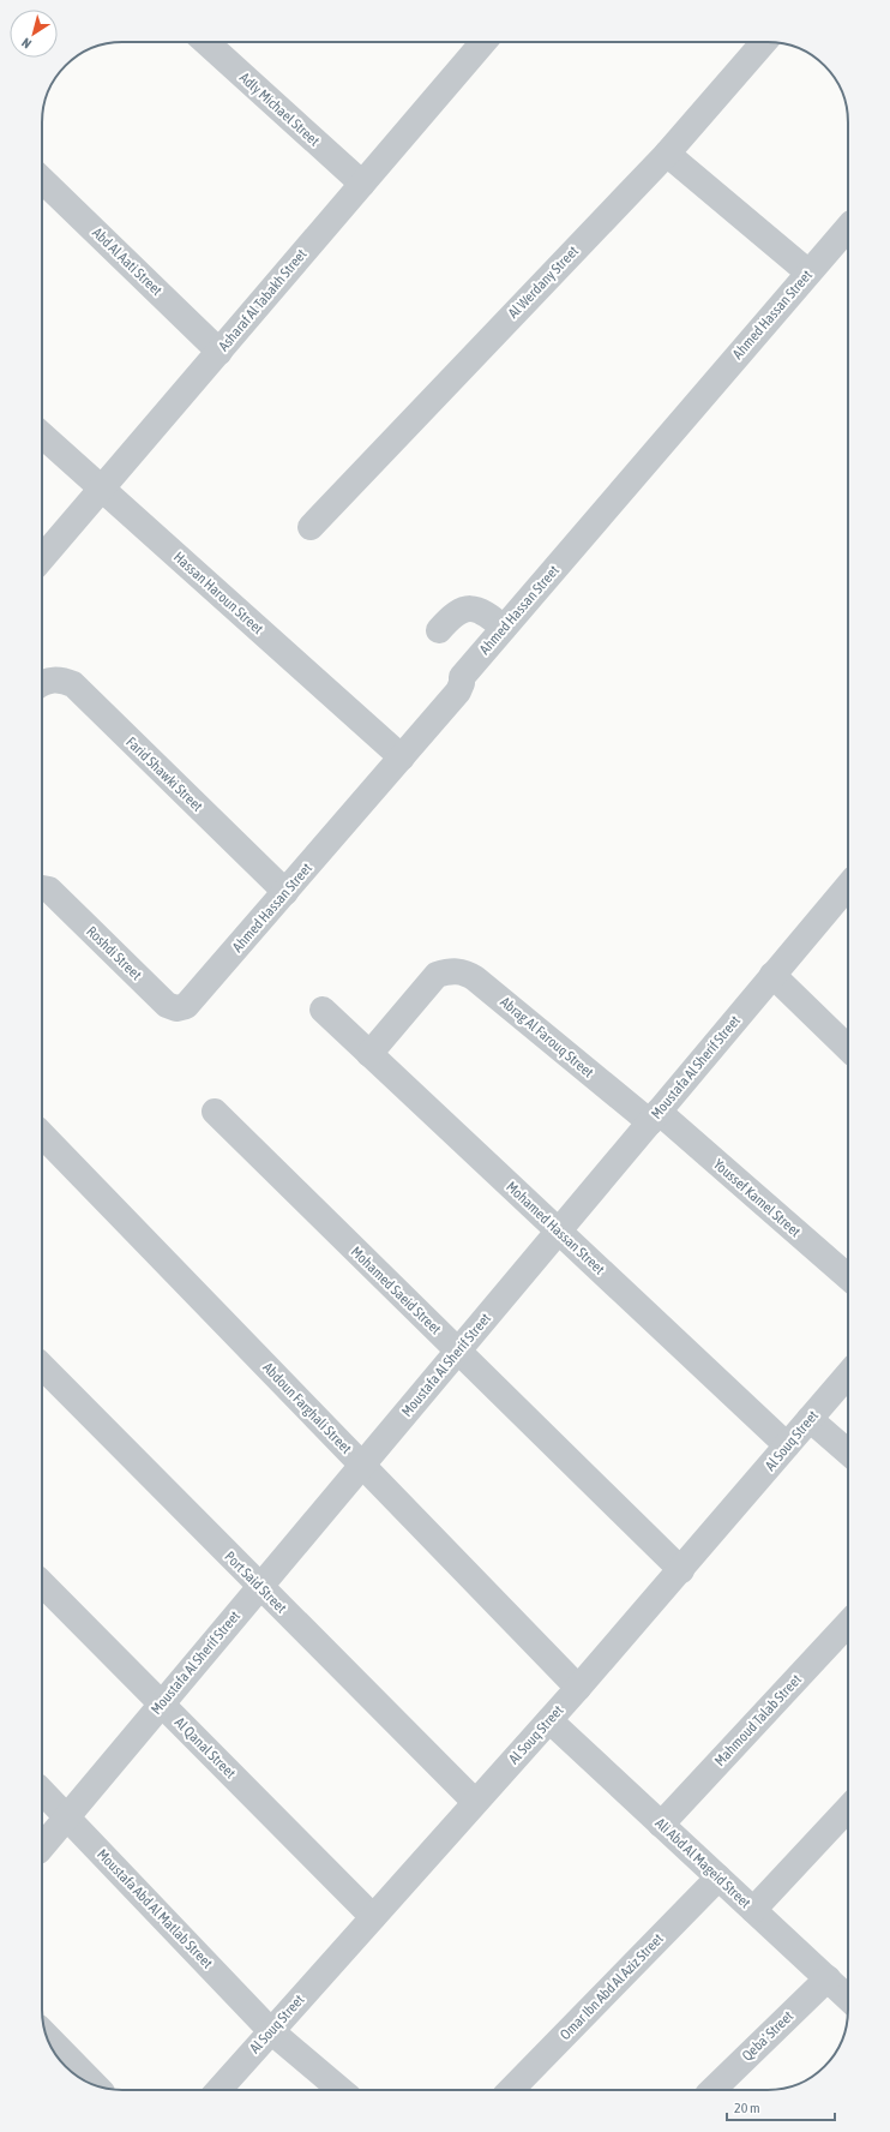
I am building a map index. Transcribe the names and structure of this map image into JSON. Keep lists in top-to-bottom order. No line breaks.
{"streets":{"street":["Adly Michael Street","Abd Al Aati Street","Al Werdany Street","Asharaf Al Tabakh Street","Ahmed Hassan Street","Hassan Haroun Street","Farid Shawki Street","Roshdi Street","Abrag Al Farouq Street","Moustafa Al Sherif Street","Youssef Kamel Street","Mohamed Hassan Street","Mohamed Saeid Street","Abdoun Farghali Street","Al Souq Street","Port Said Street","Mahmoud Talab Street","Al Qanal Street","Ali Abd Al Mageid Street","Moustafa Abd Al Matlab Street","Omar Ibn Abd Al Aziz Street","Qeba' Street"]},"crossings":[["Adly Michael Street","Asharaf Al Tabakh Street"],["Abd Al Aati Street","Asharaf Al Tabakh Street"],["Asharaf Al Tabakh Street","Hassan Haroun Street"],["Ahmed Hassan Street","Hassan Haroun Street"],["Ahmed Hassan Street","Farid Shawki Street"],["Ahmed Hassan Street","Roshdi Street"],["Abrag Al Farouq Street","Moustafa Al Sherif Street"],["Abrag Al Farouq Street","Youssef Kamel Street"],["Abrag Al Farouq Street","Mohamed Hassan Street"],["Moustafa Al Sherif Street","Youssef Kamel Street"],["Moustafa Al Sherif Street","Mohamed Hassan Street"],["Moustafa Al Sherif Street","Mohamed Saeid Street"],["Moustafa Al Sherif Street","Abdoun Farghali Street"],["Moustafa Al Sherif Street","Port Said Street"],["Moustafa Al Sherif Street","Al Qanal Street"],["Moustafa Al Sherif Street","Moustafa Abd Al Matlab Street"],["Mohamed Hassan Street","Al Souq Street"],["Mohamed Saeid Street","Al Souq Street"],["Abdoun Farghali Street","Al Souq Street"],["Al Souq Street","Port Said Street"],["Al Souq Street","Al Qanal Street"],["Al Souq Street","Ali Abd Al Mageid Street"],["Al Souq Street","Moustafa Abd Al Matlab Street"],["Mahmoud Talab Street","Ali Abd Al Mageid Street"],["Ali Abd Al Mageid Street","Omar Ibn Abd Al Aziz Street"],["Ali Abd Al Mageid Street","Qeba' Street"]],"scale_bar":"20 m","north":"bottom left"}
